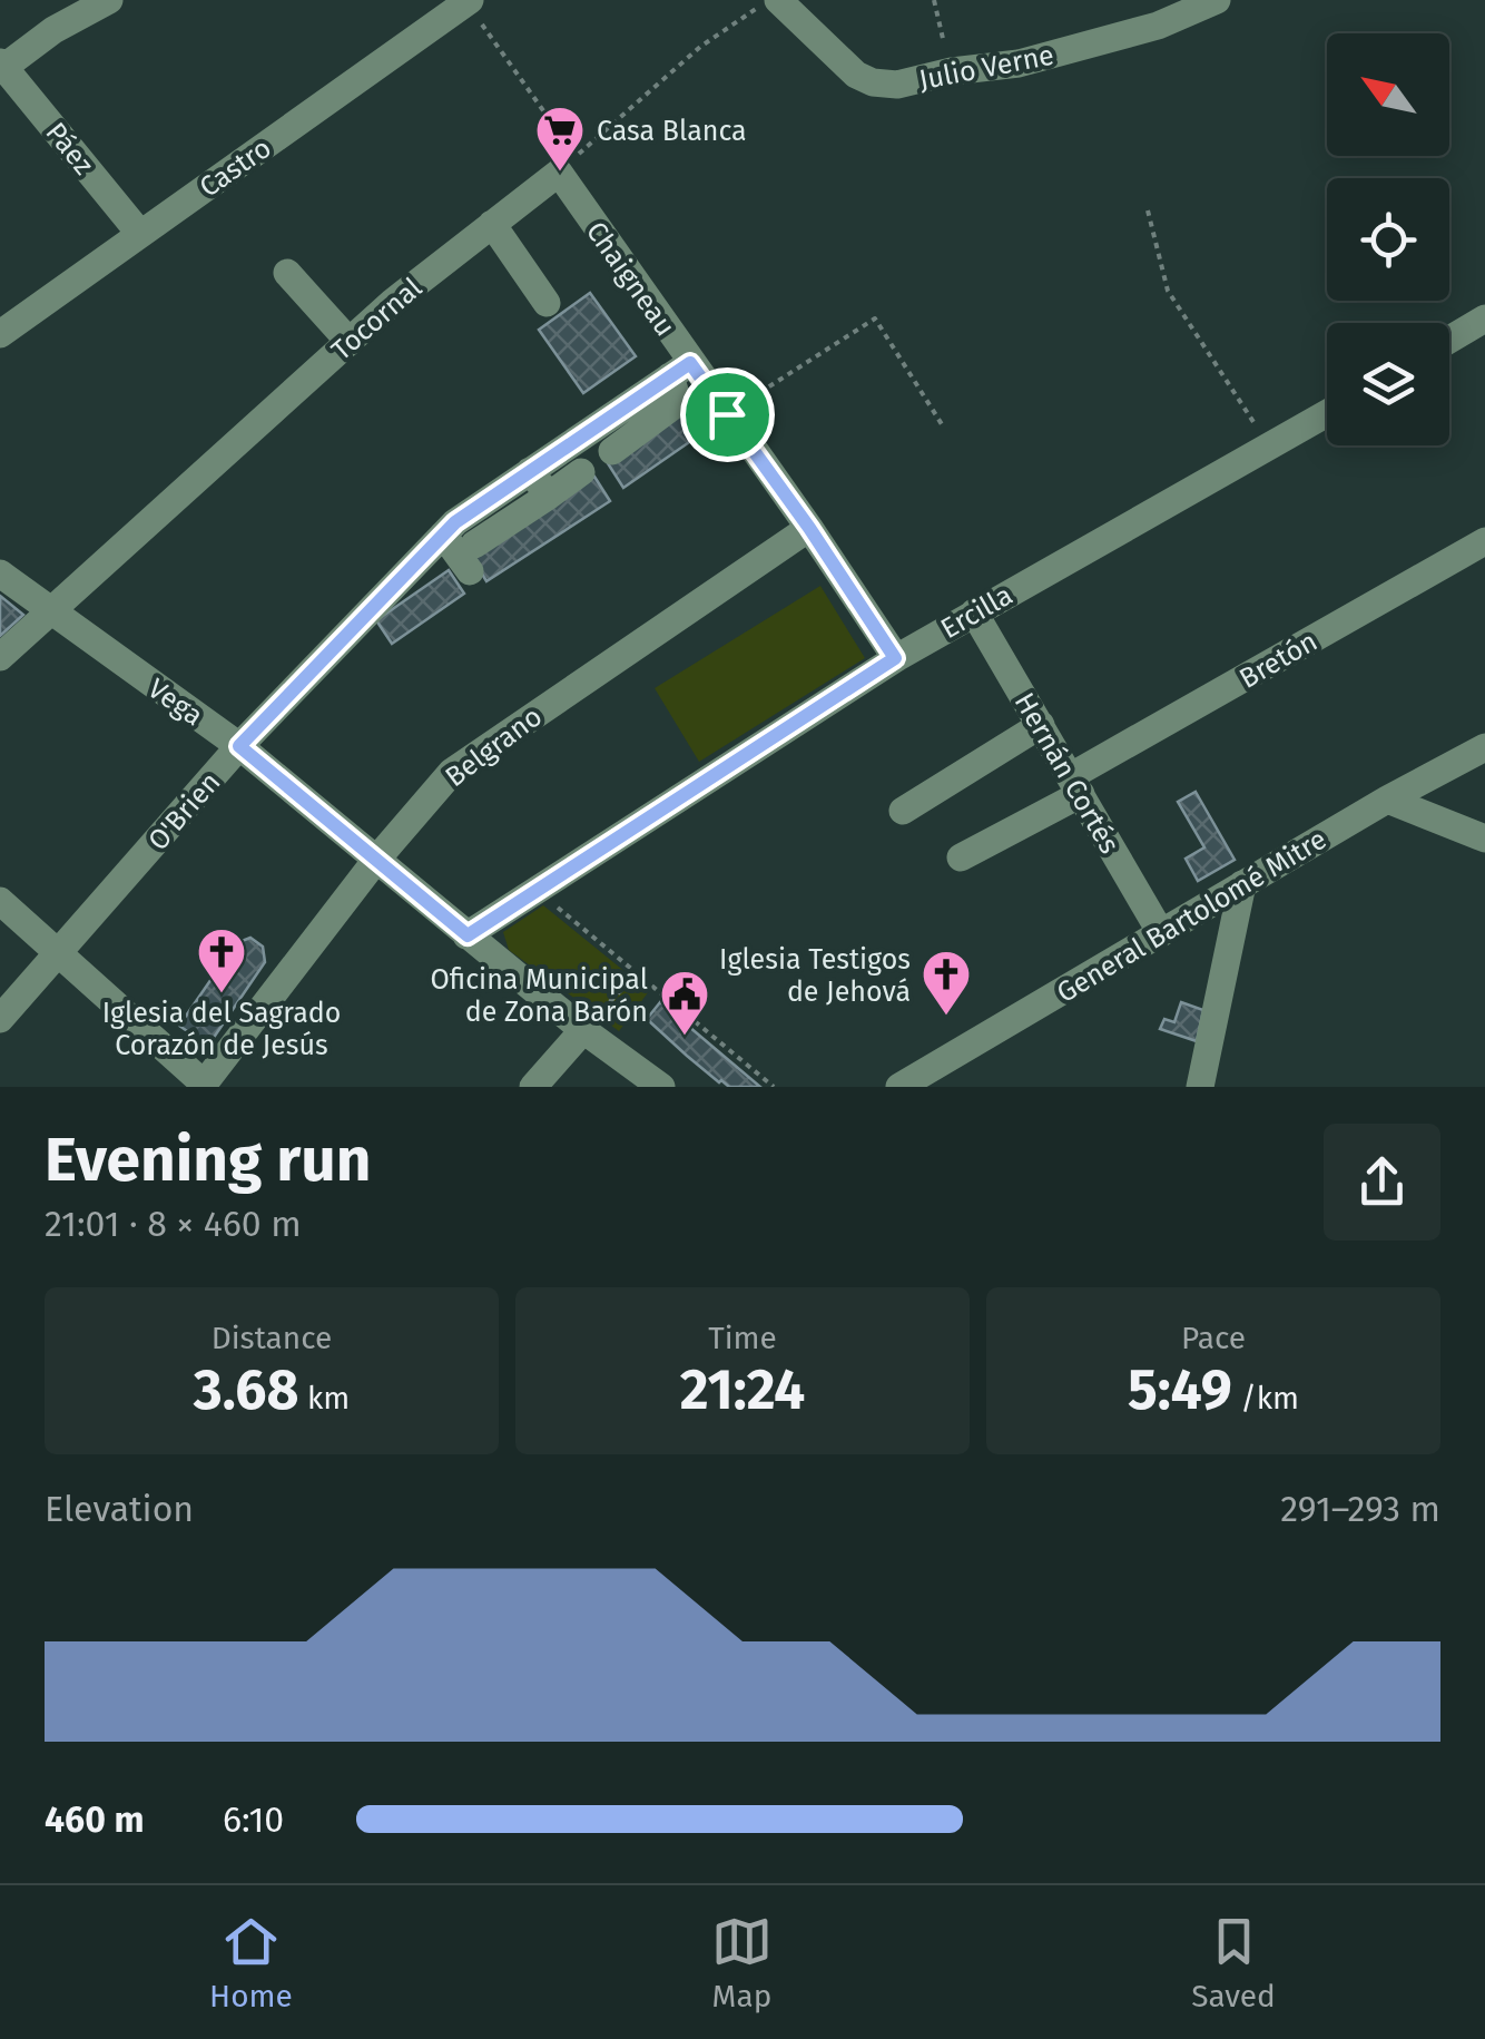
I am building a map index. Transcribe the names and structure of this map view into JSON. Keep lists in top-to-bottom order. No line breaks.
{"streets":{"street":["Julio Verne","Páez","Castro","Chaigneau","Tocornal","Ercilla","Bretón","Vega","Belgrano","Hernán Cortés","O'Brien","General Bartolomé Mitre"]},"crossings":[["Páez","Castro"],["Chaigneau","Tocornal"],["Chaigneau","Ercilla"],["Chaigneau","Belgrano"],["Chaigneau","O'Brien"],["Tocornal","Vega"],["Ercilla","Vega"],["Ercilla","Hernán Cortés"],["Bretón","Hernán Cortés"],["Vega","Belgrano"],["Vega","O'Brien"],["Hernán Cortés","General Bartolomé Mitre"]],"places":{"supermarket":["Casa Blanca"],"church":["Iglesia del Sagrado Corazón de Jesús","Iglesia Testigos de Jehová"],"public building":["Oficina Municipal de Zona Barón"]},"north":"top left","page":{"heading":["Evening run","21:01 · 8 × 460 m"],"stats":[["Distance","3.68 km"],["Time","21:24"],["Pace","5:49 /km"]],"chart":["Elevation","291–293 m"],"list":[{"name":"460 m","note":"6:10"}],"tabs":["Home","Map","Saved"]}}
